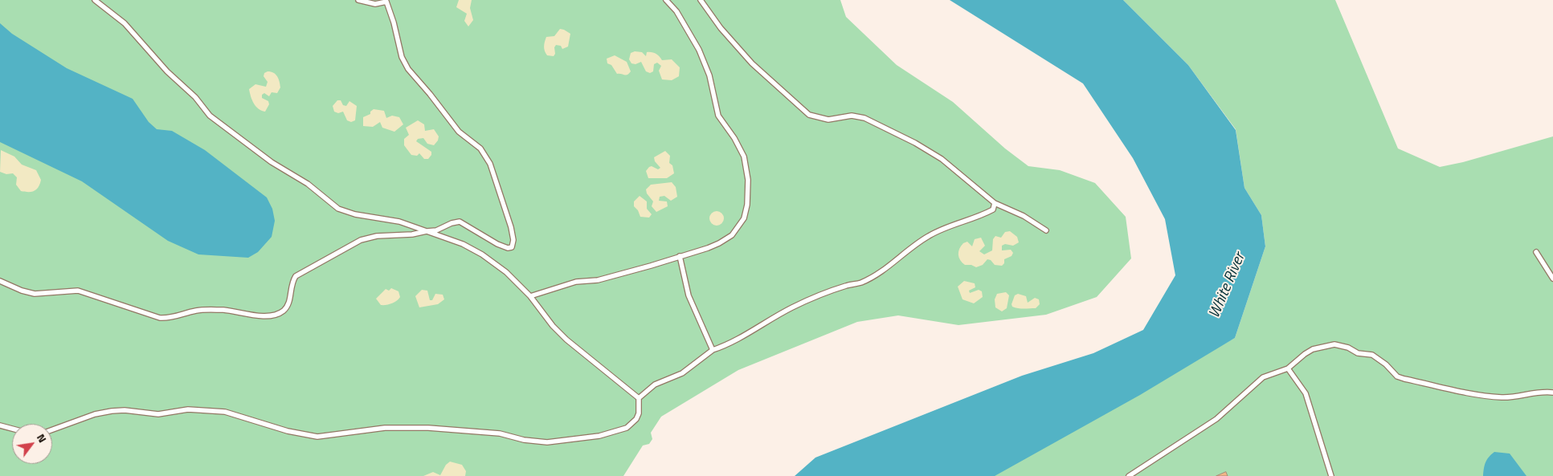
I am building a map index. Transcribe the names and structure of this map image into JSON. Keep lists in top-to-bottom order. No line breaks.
{"water":["White River"],"north":"top right"}
